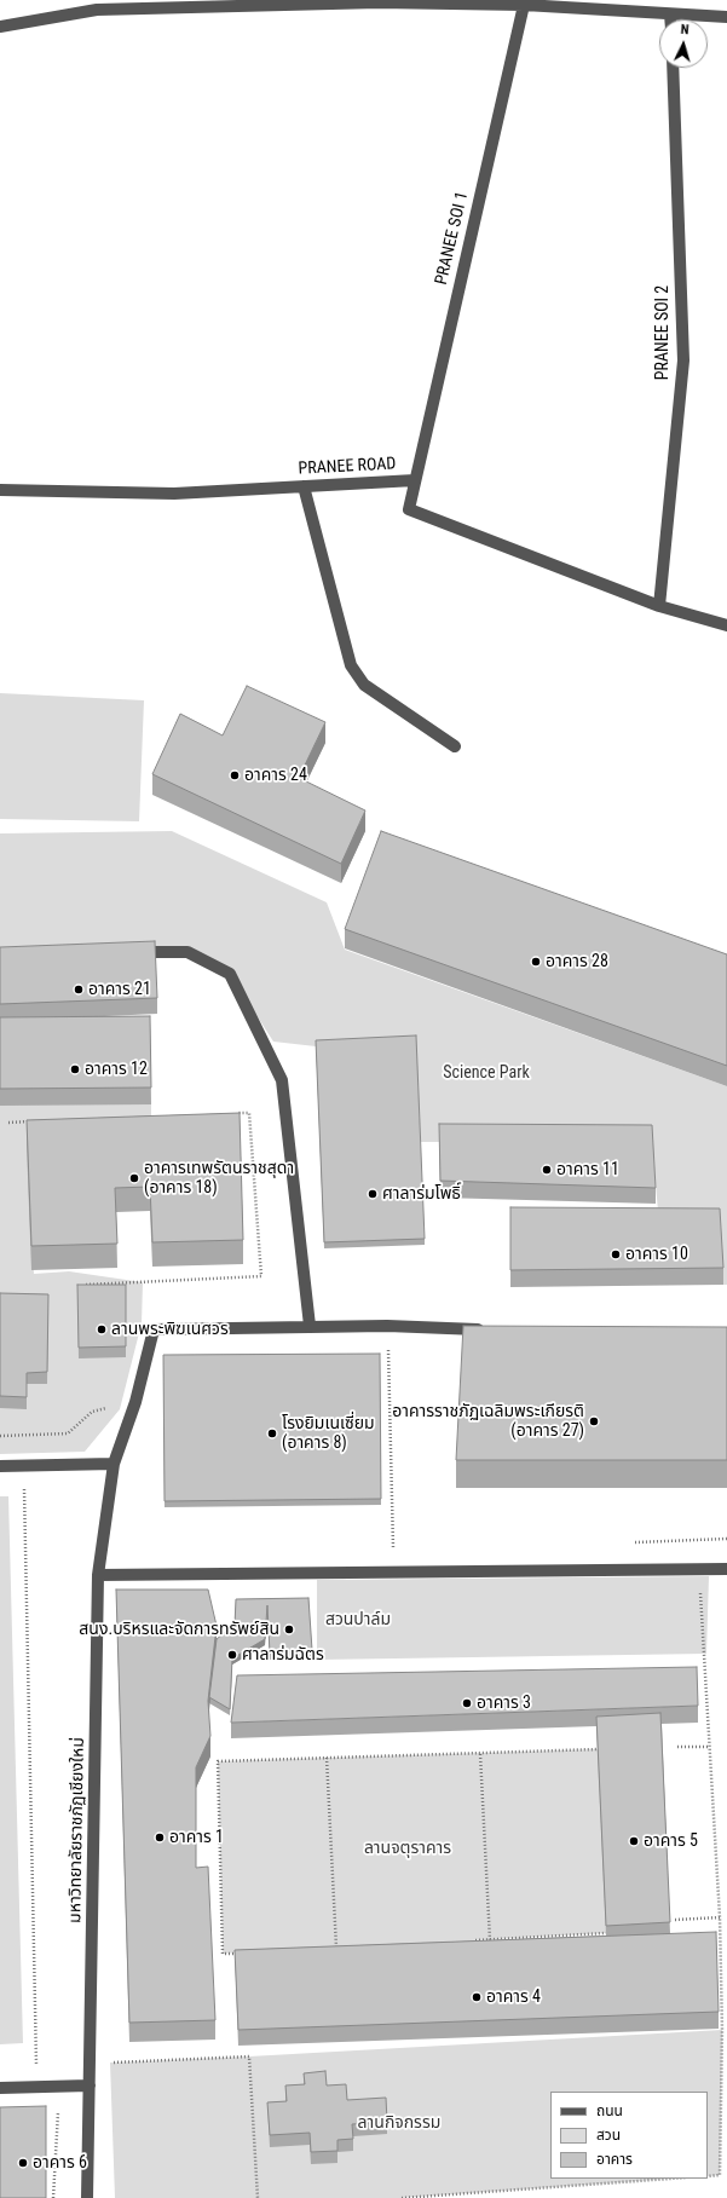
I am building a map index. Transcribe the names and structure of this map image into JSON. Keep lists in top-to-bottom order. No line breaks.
{"streets":{"street":["PRANEE SOI 1","PRANEE SOI 2","PRANEE ROAD","มหาวิทยาลัยราชภัฏเชียงใหม่"]},"crossings":[["PRANEE SOI 1","PRANEE ROAD"],["PRANEE SOI 2","PRANEE ROAD"]],"parks":["Science Park","สวนปาล์ม","ลานจตุราคาร","ลานกิจกรรม"],"places":["อาคาร 24","อาคาร 28","อาคาร 21","อาคาร 12","อาคาร 11","อาคารเทพรัตนราชสุดา (อาคาร 18)","ศาลาร่มโพธิ์","อาคาร 10","ลานพระพิฆเนศวร","อาคารราชภัฏเฉลิมพระเกียรติ (อาคาร 27)","โรงยิมเนเซี่ยม (อาคาร 8)","สนง.บริหรและจัดการทรัพย์สิน","ศาลาร่มฉัตร","อาคาร 3","อาคาร 1","อาคาร 5","อาคาร 4","อาคาร 6"],"legend":["ถนน","สวน","อาคาร"],"north":"top"}
